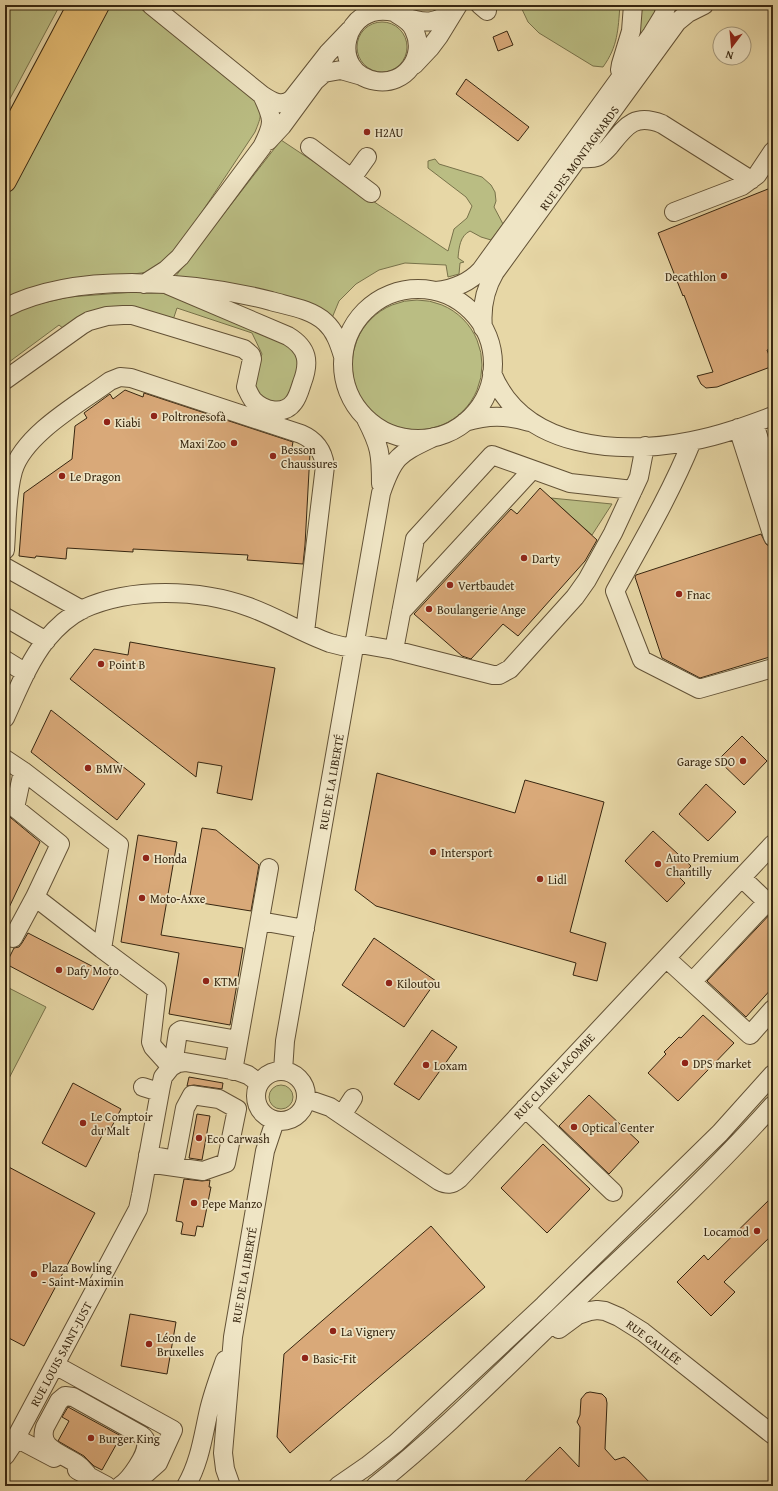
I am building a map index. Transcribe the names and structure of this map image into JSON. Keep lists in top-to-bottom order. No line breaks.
{"streets":{"street":["RUE DES MONTAGNARDS","RUE DE LA LIBERTÉ","RUE CLAIRE LACOMBE","RUE GALILÉE","RUE LOUIS SAINT-JUST"]},"crossings":[["RUE DE LA LIBERTÉ","RUE CLAIRE LACOMBE"]],"places":["H2AU","Decathlon","Poltronesofà","Kiabi","Maxi Zoo","Besson Chaussures","Le Dragon","Darty","Vertbaudet","Fnac","Boulangerie Ange","Point B","Garage SDO","BMW","Intersport","Honda","Auto Premium Chantilly","Lidl","Moto-Axxe","Dafy Moto","KTM","Kiloutou","DPS market","Loxam","Le Comptoir du Malt","Optical Center","Eco Carwash","Pepe Manzo","Locamod","Plaza Bowling - Saint-Maximin","La Vignery","Léon de Bruxelles","Basic-Fit","Burger King"],"north":"bottom"}
